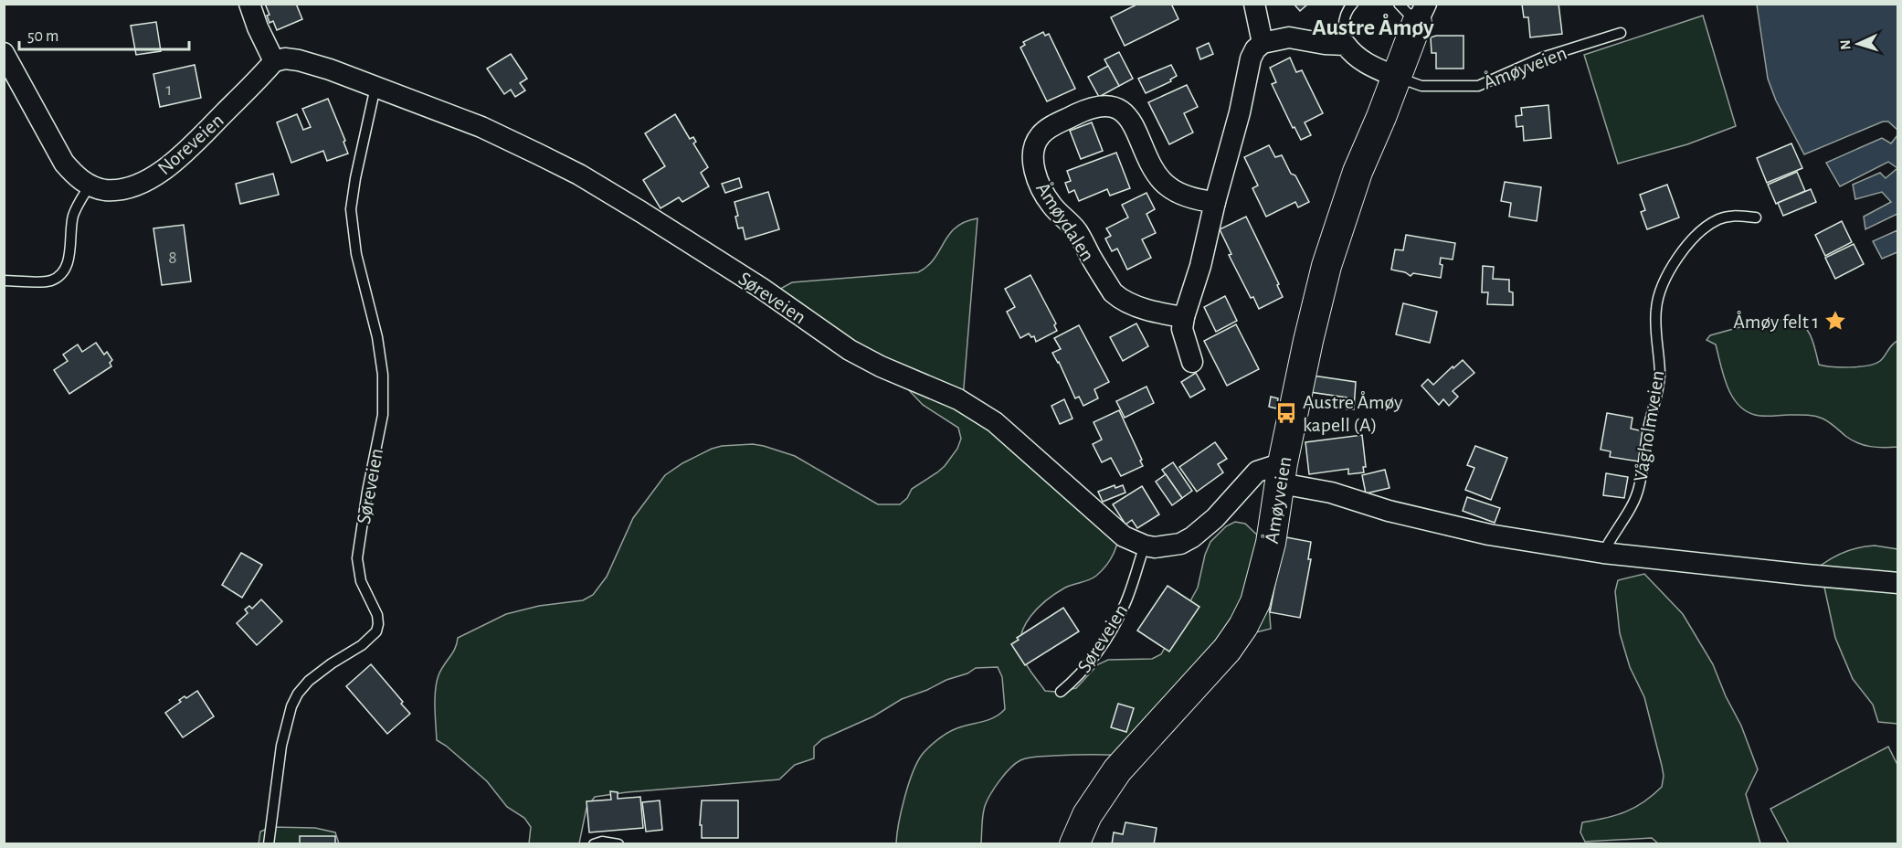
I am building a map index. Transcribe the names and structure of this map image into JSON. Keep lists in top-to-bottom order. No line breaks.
{"streets":{"main road":["Åmøyveien"],"street":["Noreveien","Åmøydalen","Søreveien"],"lane":["Vågholmveien"]},"crossings":[["Åmøyveien","Søreveien"],["Noreveien","Søreveien"]],"districts":["Austre Åmøy"],"places":{"place":["Åmøy felt 1"],"bus stop":["Austre Åmøy kapell (A)"]},"house_numbers":["1","8"],"scale_bar":"50 m","north":"left"}
